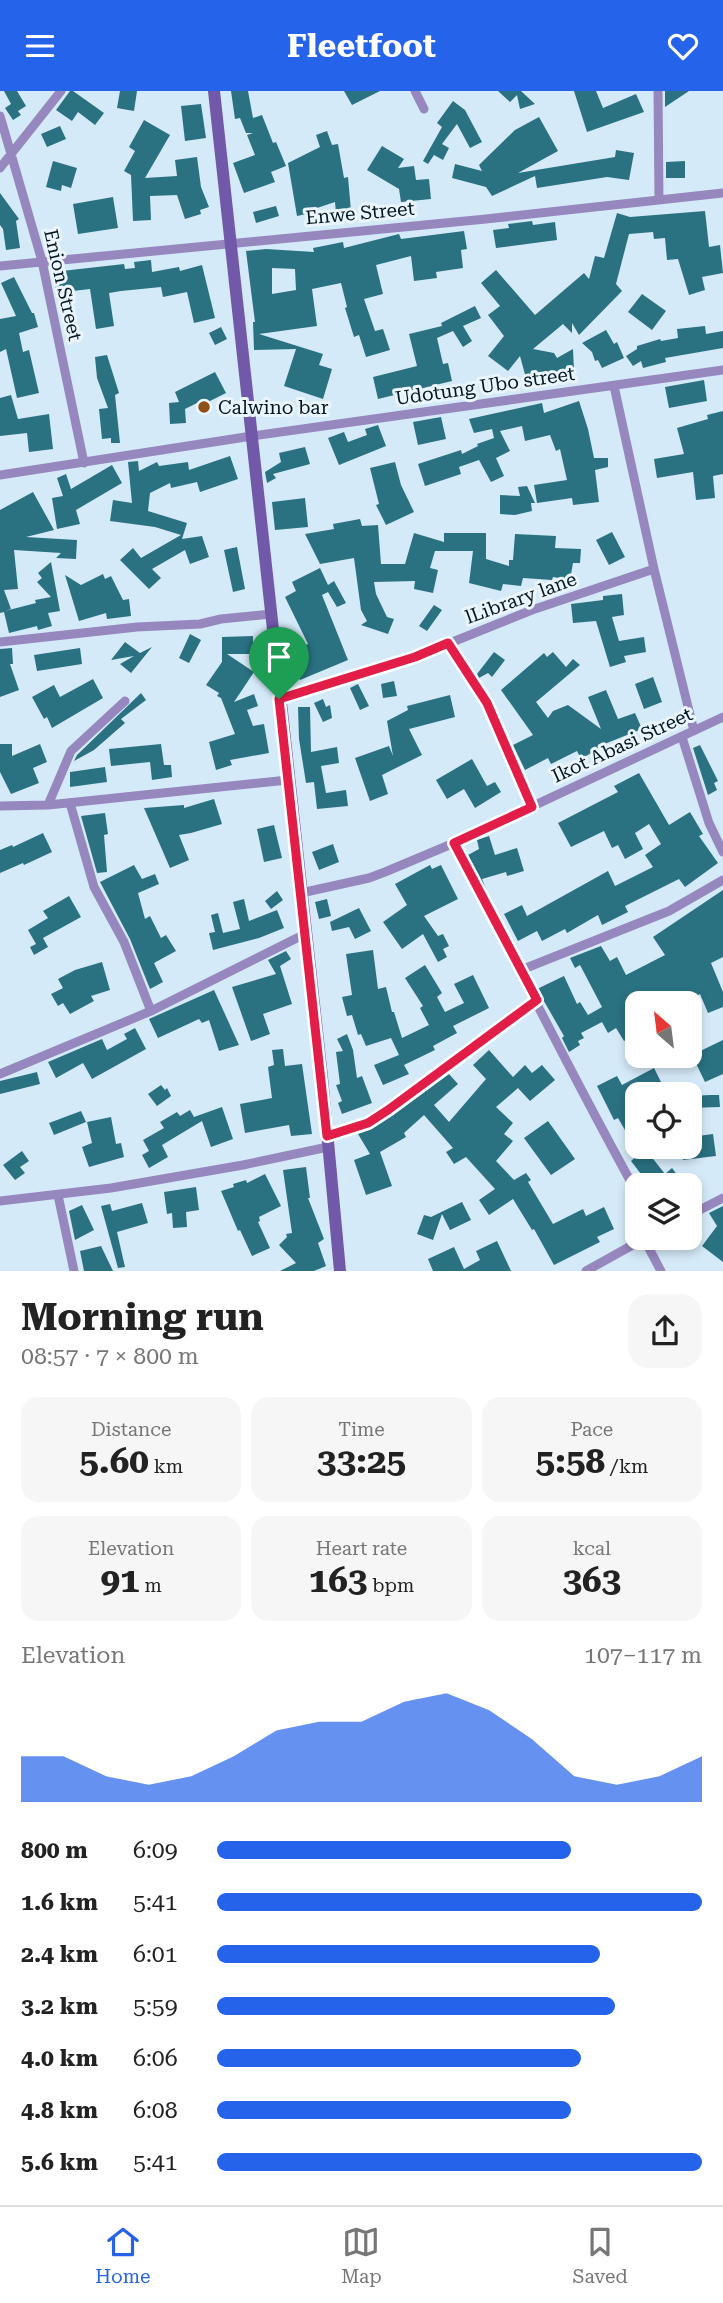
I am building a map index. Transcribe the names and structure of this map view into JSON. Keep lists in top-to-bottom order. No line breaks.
{"streets":{"street":["Enwe Street","Enion Street","Udotung Ubo street","lLibrary lane","Ikot Abasi Street"]},"crossings":[["Enwe Street","Enion Street"],["Enion Street","Udotung Ubo street"]],"places":["Calwino bar"],"north":"top left","page":{"header":"Fleetfoot","heading":["Morning run","08:57 · 7 × 800 m"],"stats":[["Distance","5.60 km"],["Time","33:25"],["Pace","5:58 /km"],["Elevation","91 m"],["Heart rate","163 bpm"],["kcal","363"]],"chart":["Elevation","107–117 m"],"list":[{"name":"800 m","note":"6:09"},{"name":"1.6 km","note":"5:41"},{"name":"2.4 km","note":"6:01"},{"name":"3.2 km","note":"5:59"},{"name":"4.0 km","note":"6:06"},{"name":"4.8 km","note":"6:08"},{"name":"5.6 km","note":"5:41"}],"tabs":["Home","Map","Saved"]}}
